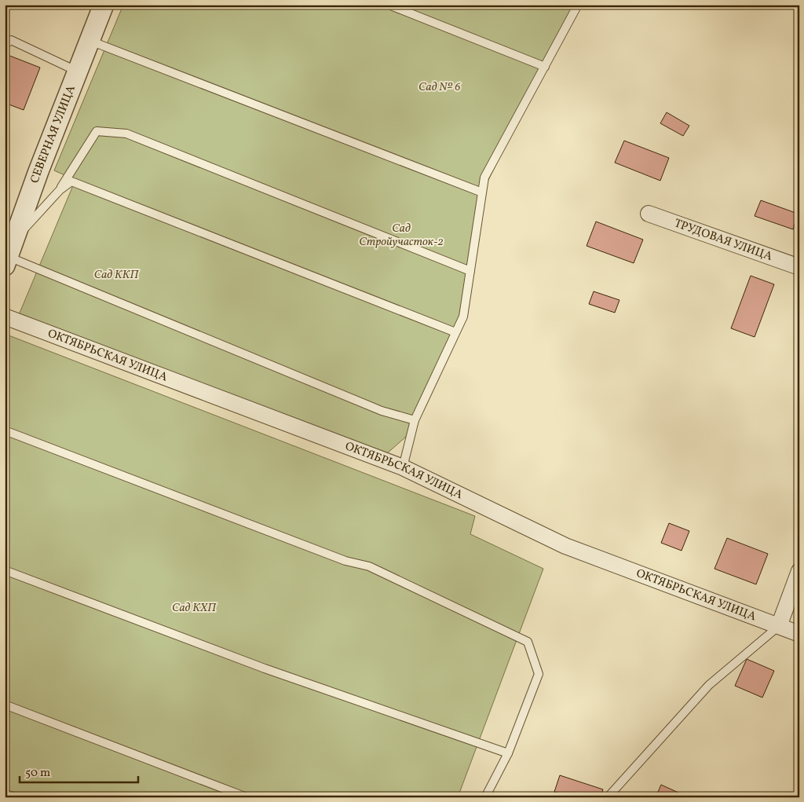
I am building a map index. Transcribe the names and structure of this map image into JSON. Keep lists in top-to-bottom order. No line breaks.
{"streets":{"street":["СЕВЕРНАЯ УЛИЦА","ТРУДОВАЯ УЛИЦА","ОКТЯБРЬСКАЯ УЛИЦА"]},"parks":["Сад № 6","Сад Стройучасток-2","Сад ККП","Сад КХП"],"scale_bar":"50 m"}
